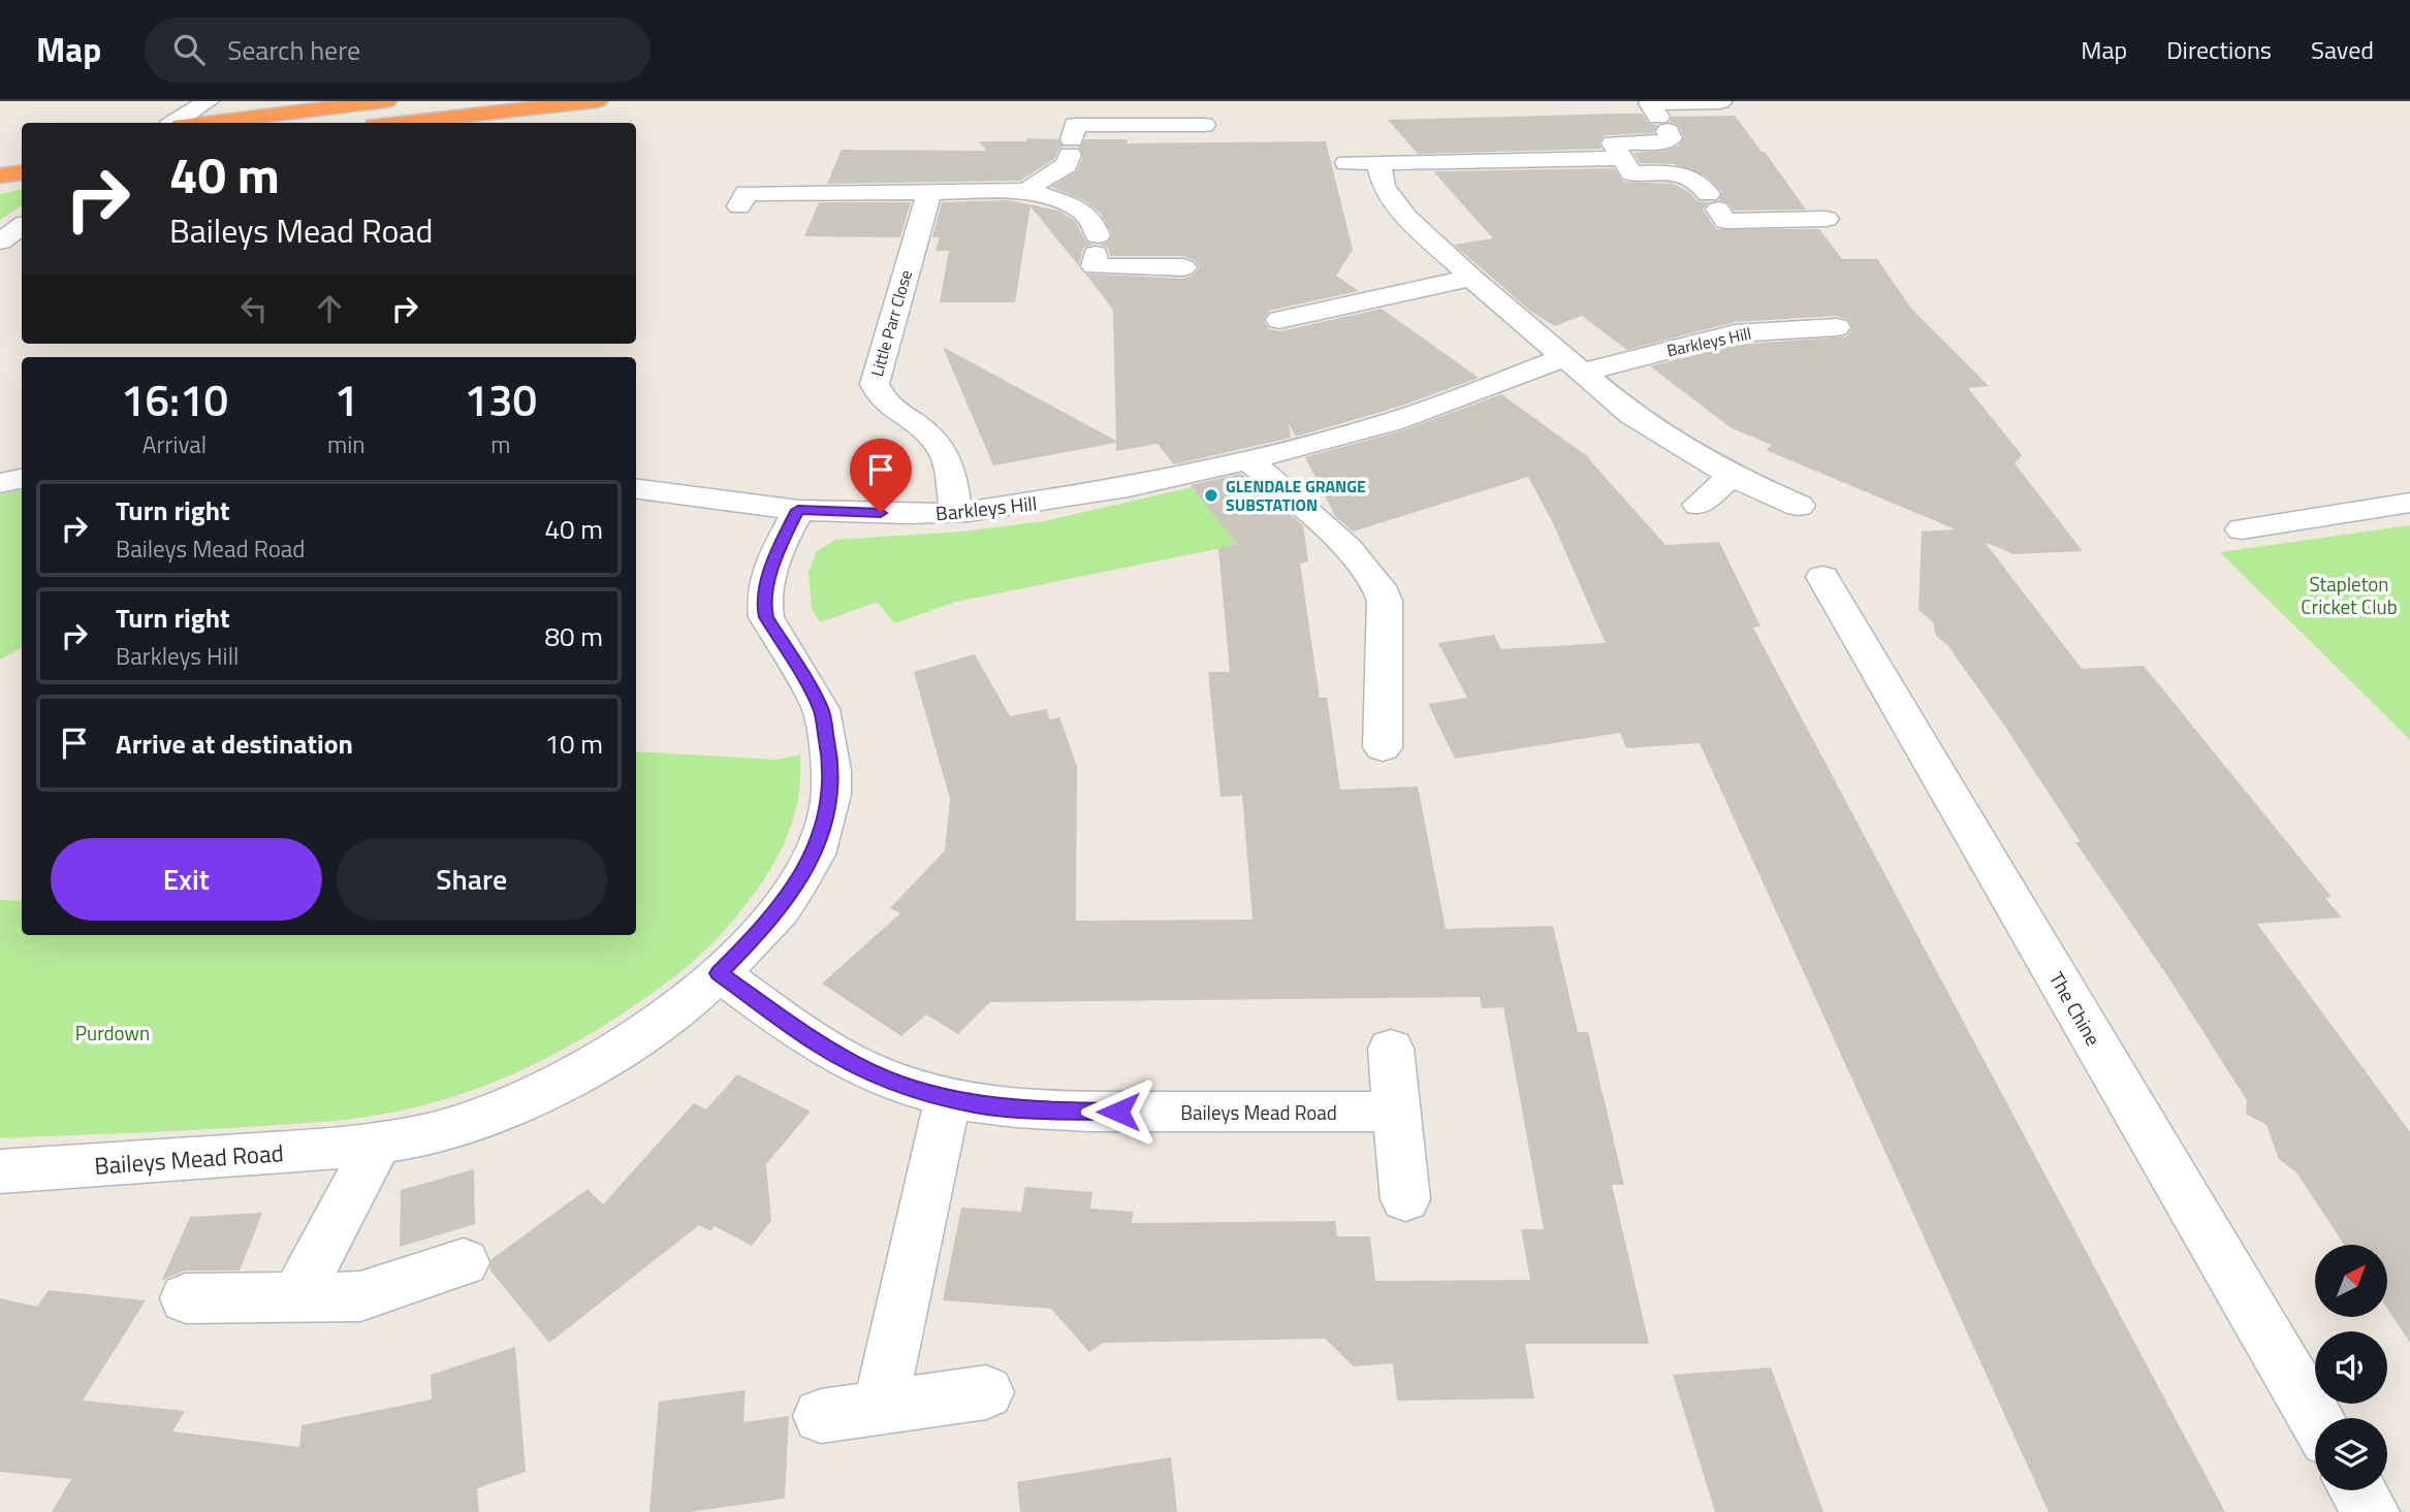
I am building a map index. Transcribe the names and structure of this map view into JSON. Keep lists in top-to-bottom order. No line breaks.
{"streets":{"street":["Little Parr Close","Barkleys Hill","The Chine","Baileys Mead Road"]},"crossings":[["Little Parr Close","Barkleys Hill"],["Barkleys Hill","Baileys Mead Road"]],"parks":["Stapleton Cricket Club","Purdown"],"places":["GLENDALE GRANGE SUBSTATION"],"north":"top right","page":{"header":"Map","search":"Search here","nav":["Map","Directions","Saved"],"turn":["40 m","Baileys Mead Road"],"eta":["16:10","Arrival","1","min","130","m"],"list":[{"name":"Turn right","note":"Baileys Mead Road","value":"40 m"},{"name":"Turn right","note":"Barkleys Hill","value":"80 m"},{"name":"Arrive at destination","value":"10 m"}],"buttons":["Exit","Share"]}}
